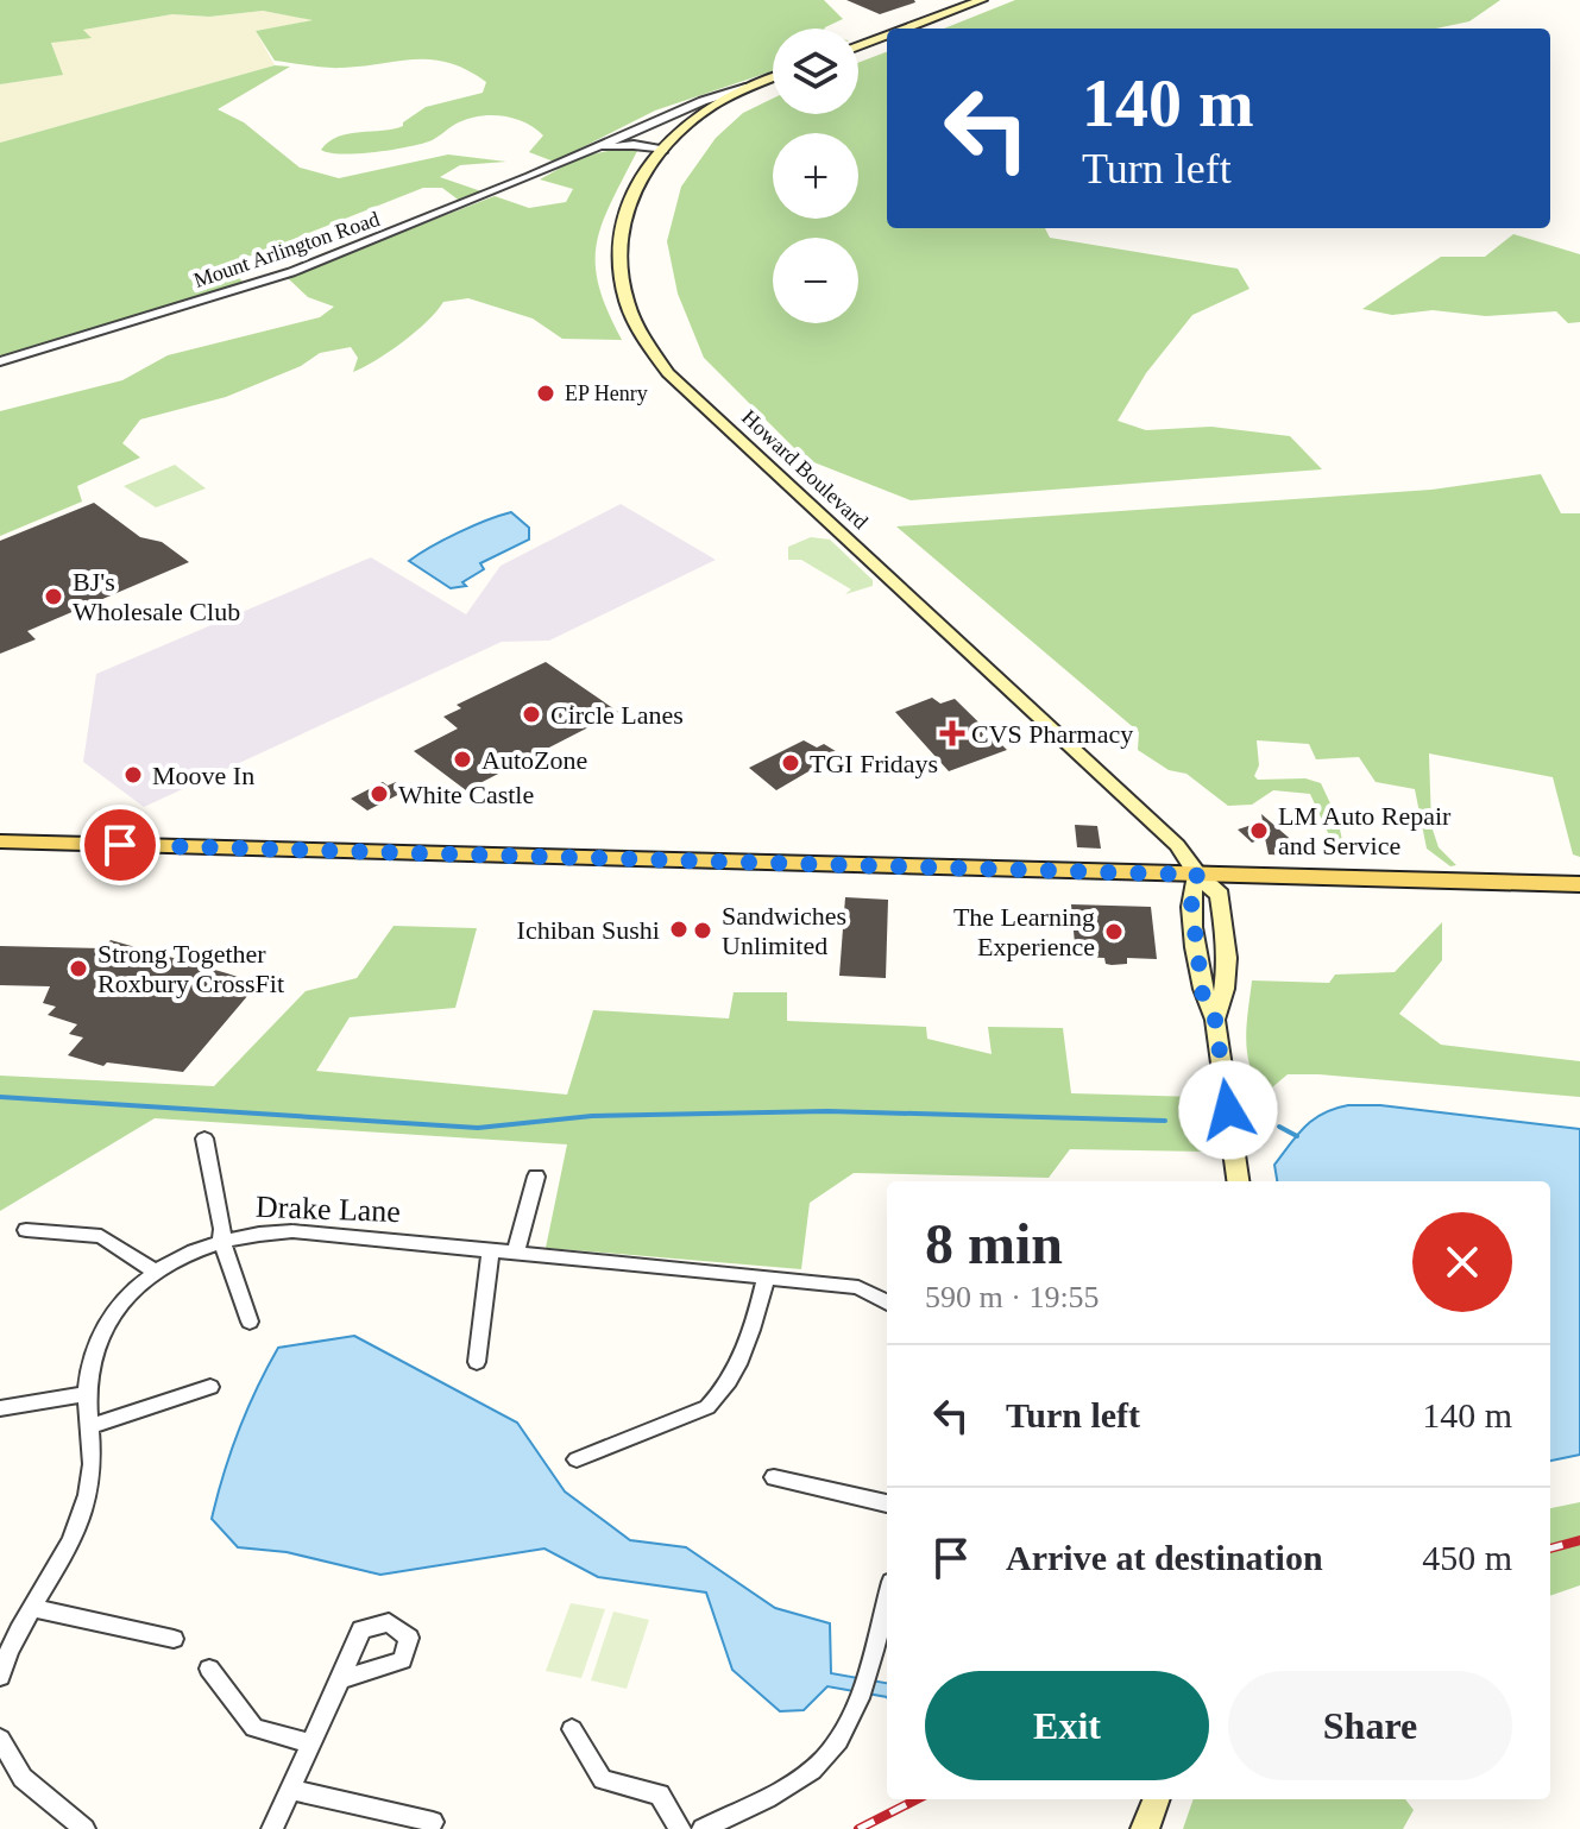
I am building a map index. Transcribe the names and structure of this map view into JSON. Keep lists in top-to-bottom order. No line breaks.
{"streets":{"main road":["Howard Boulevard"],"street":["Mount Arlington Road","Drake Lane"]},"crossings":[["Mount Arlington Road","Howard Boulevard"]],"places":{"other":["EP Henry","BJ's Wholesale Club","Circle Lanes","AutoZone","TGI Fridays","Moove In","White Castle","LM Auto Repair and Service","Ichiban Sushi","Sandwiches Unlimited","The Learning Experience","Strong Together Roxbury CrossFit"],"health":["CVS Pharmacy"]},"page":{"map_buttons":["+","−"],"turn":["140 m","Turn left"],"heading":["8 min","590 m · 19:55"],"list":[{"name":"Turn left","value":"140 m"},{"name":"Arrive at destination","value":"450 m"}],"buttons":["Exit","Share"]}}
